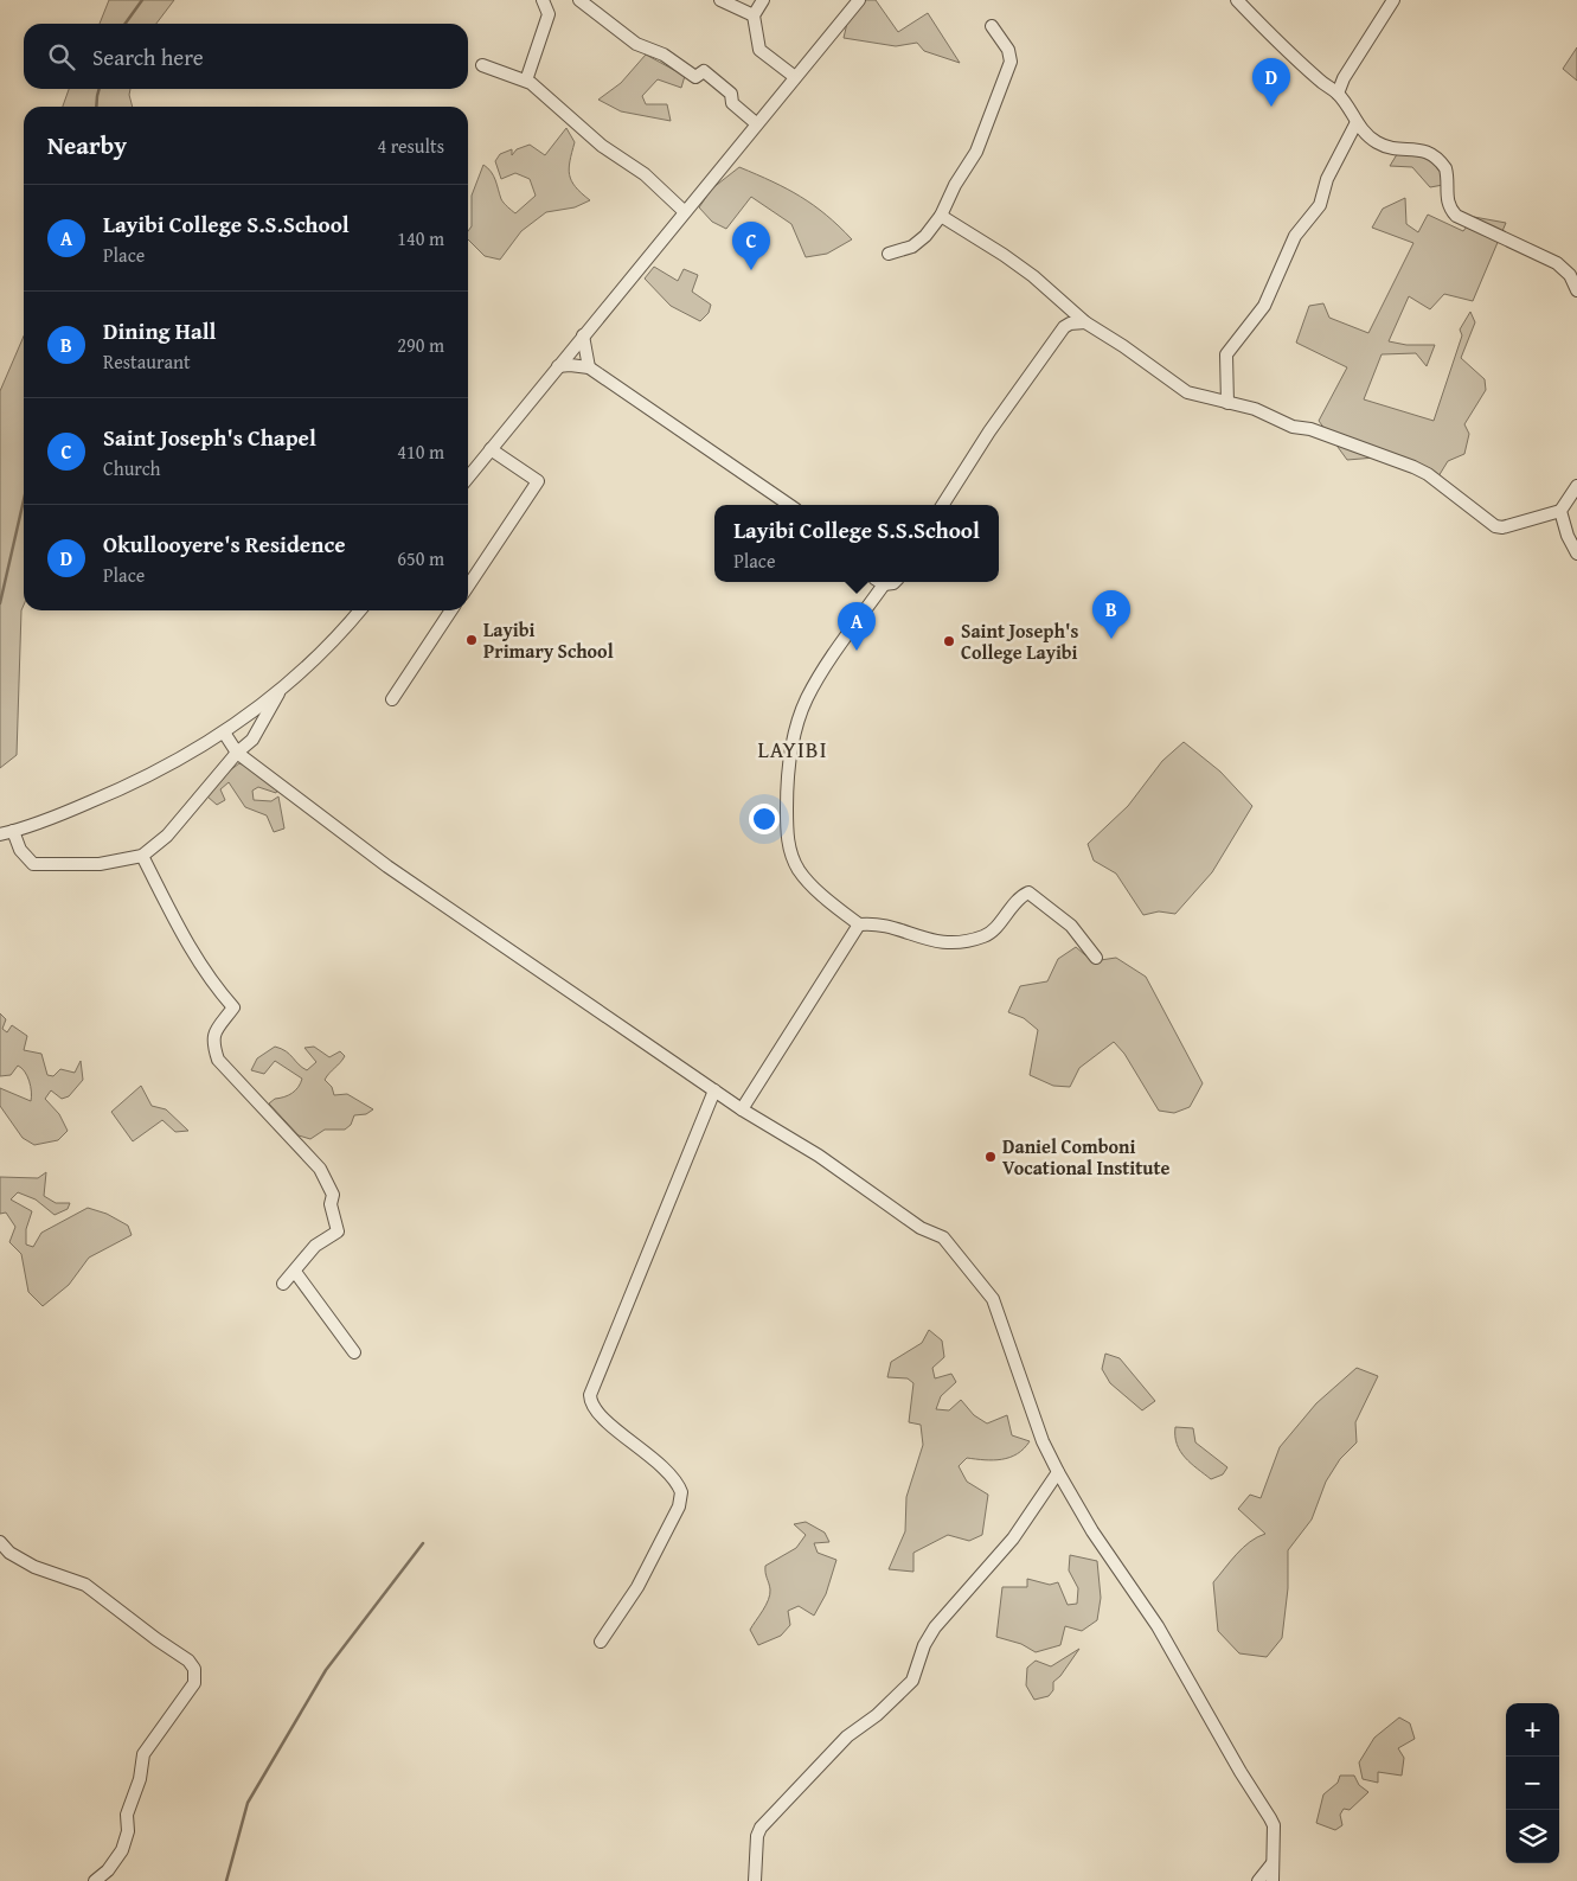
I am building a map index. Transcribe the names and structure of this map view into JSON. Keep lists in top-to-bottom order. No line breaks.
{"districts":["LAYIBI"],"places":["Layibi Primary School","Saint Joseph's College Layibi","Daniel Comboni Vocational Institute"],"page":{"search":"Search here","pins":["D","C","B","A"],"heading":["Nearby","4 results"],"list":[{"mark":"A","name":"Layibi College S.S.School","note":"Place","value":"140 m"},{"mark":"B","name":"Dining Hall","note":"Restaurant","value":"290 m"},{"mark":"C","name":"Saint Joseph's Chapel","note":"Church","value":"410 m"},{"mark":"D","name":"Okullooyere's Residence","note":"Place","value":"650 m"}],"popup":["Layibi College S.S.School","Place"],"map_buttons":["+","−"]}}
